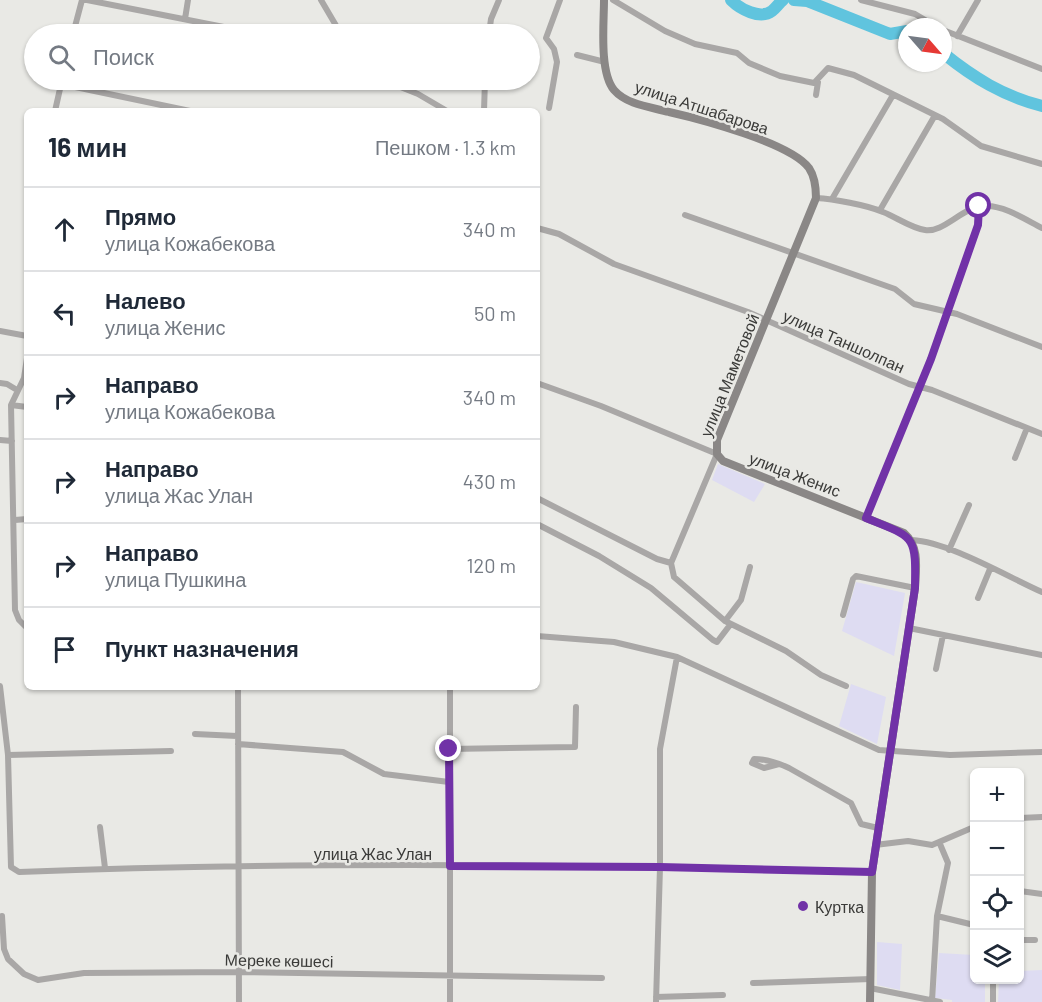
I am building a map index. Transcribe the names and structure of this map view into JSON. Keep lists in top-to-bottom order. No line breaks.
{"streets":{"main road":["улица Атшабарова","улица Маметовой","улица Женис"],"street":["улица Таншолпан","улица Жас Улан","Мереке көшесі"]},"crossings":[["улица Атшабарова","улица Маметовой"],["улица Таншолпан","улица Маметовой"],["улица Маметовой","улица Женис"]],"places":["Куртка"],"north":"bottom right","page":{"search":"Поиск","heading":["16 мин","Пешком · 1.3 km"],"list":[["Прямо","улица Кожабекова","340 m"],["Налево","улица Женис","50 m"],["Направо","улица Кожабекова","340 m"],["Направо","улица Жас Улан","430 m"],["Направо","улица Пушкина","120 m"],"Пункт назначения"],"map_buttons":["+","−"]}}
